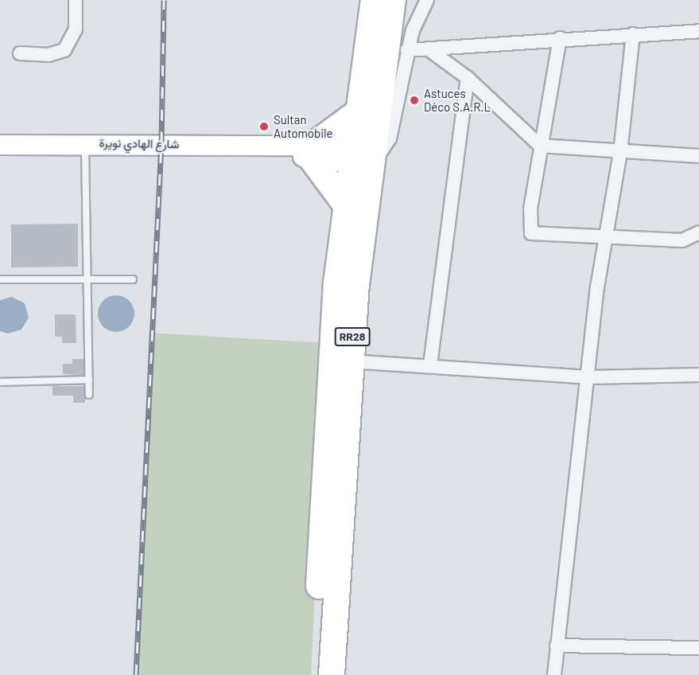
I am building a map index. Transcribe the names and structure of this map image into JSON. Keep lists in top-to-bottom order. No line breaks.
{"streets":{"highway":["RR28"],"street":["شارع الهادي نويرة"]},"crossings":[["شارع الهادي نويرة","RR28"]],"places":["Astuces Déco S.A.R.L","Sultan Automobile"]}
